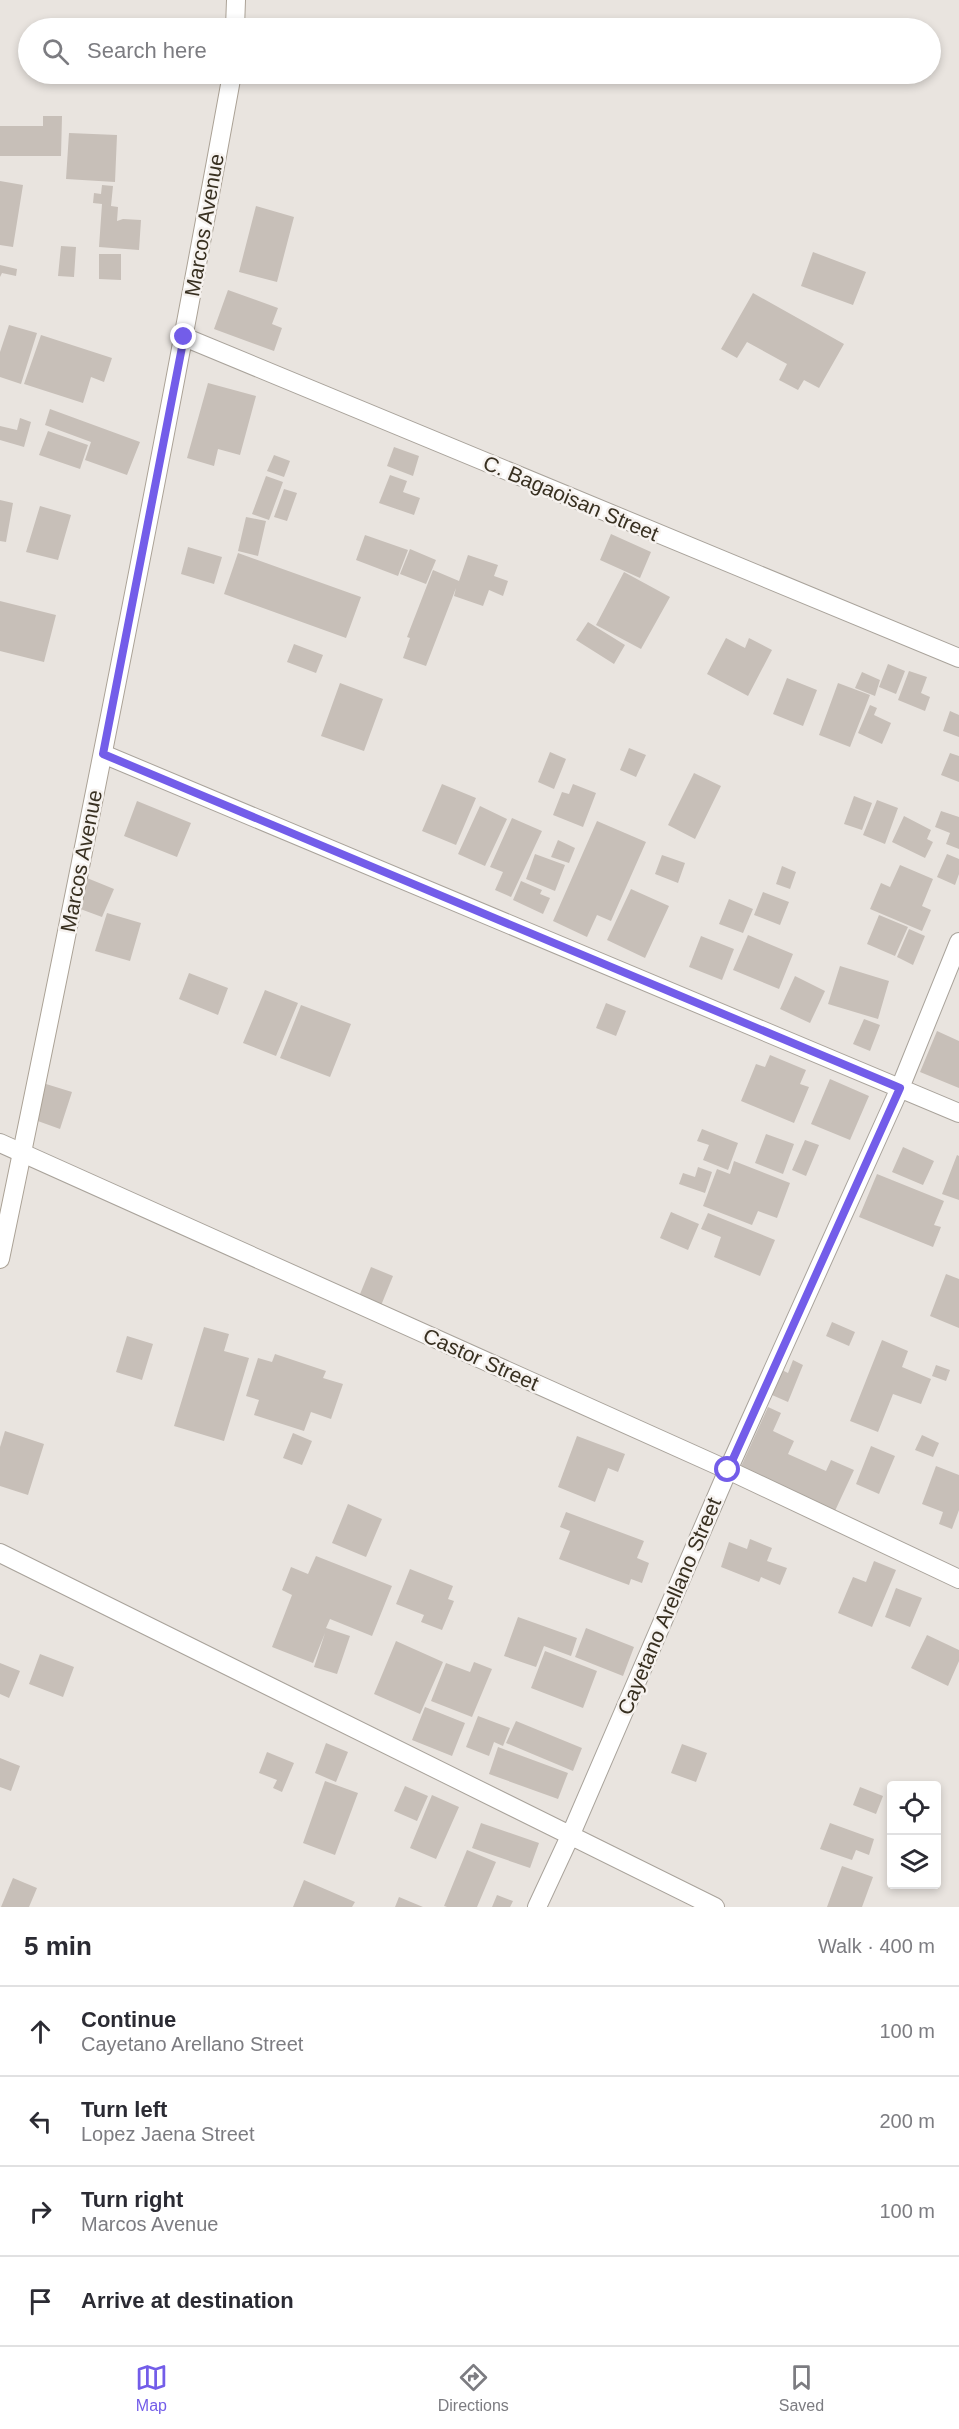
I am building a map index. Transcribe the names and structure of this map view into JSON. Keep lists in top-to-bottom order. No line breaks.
{"streets":{"street":["Marcos Avenue","C. Bagaoisan Street","Castor Street","Cayetano Arellano Street"]},"crossings":[["Marcos Avenue","C. Bagaoisan Street"],["Marcos Avenue","Castor Street"],["Castor Street","Cayetano Arellano Street"]],"page":{"search":"Search here","heading":["5 min","Walk · 400 m"],"list":[["Continue","Cayetano Arellano Street","100 m"],["Turn left","Lopez Jaena Street","200 m"],["Turn right","Marcos Avenue","100 m"],"Arrive at destination"],"nav":["Map","Directions","Saved"]}}
